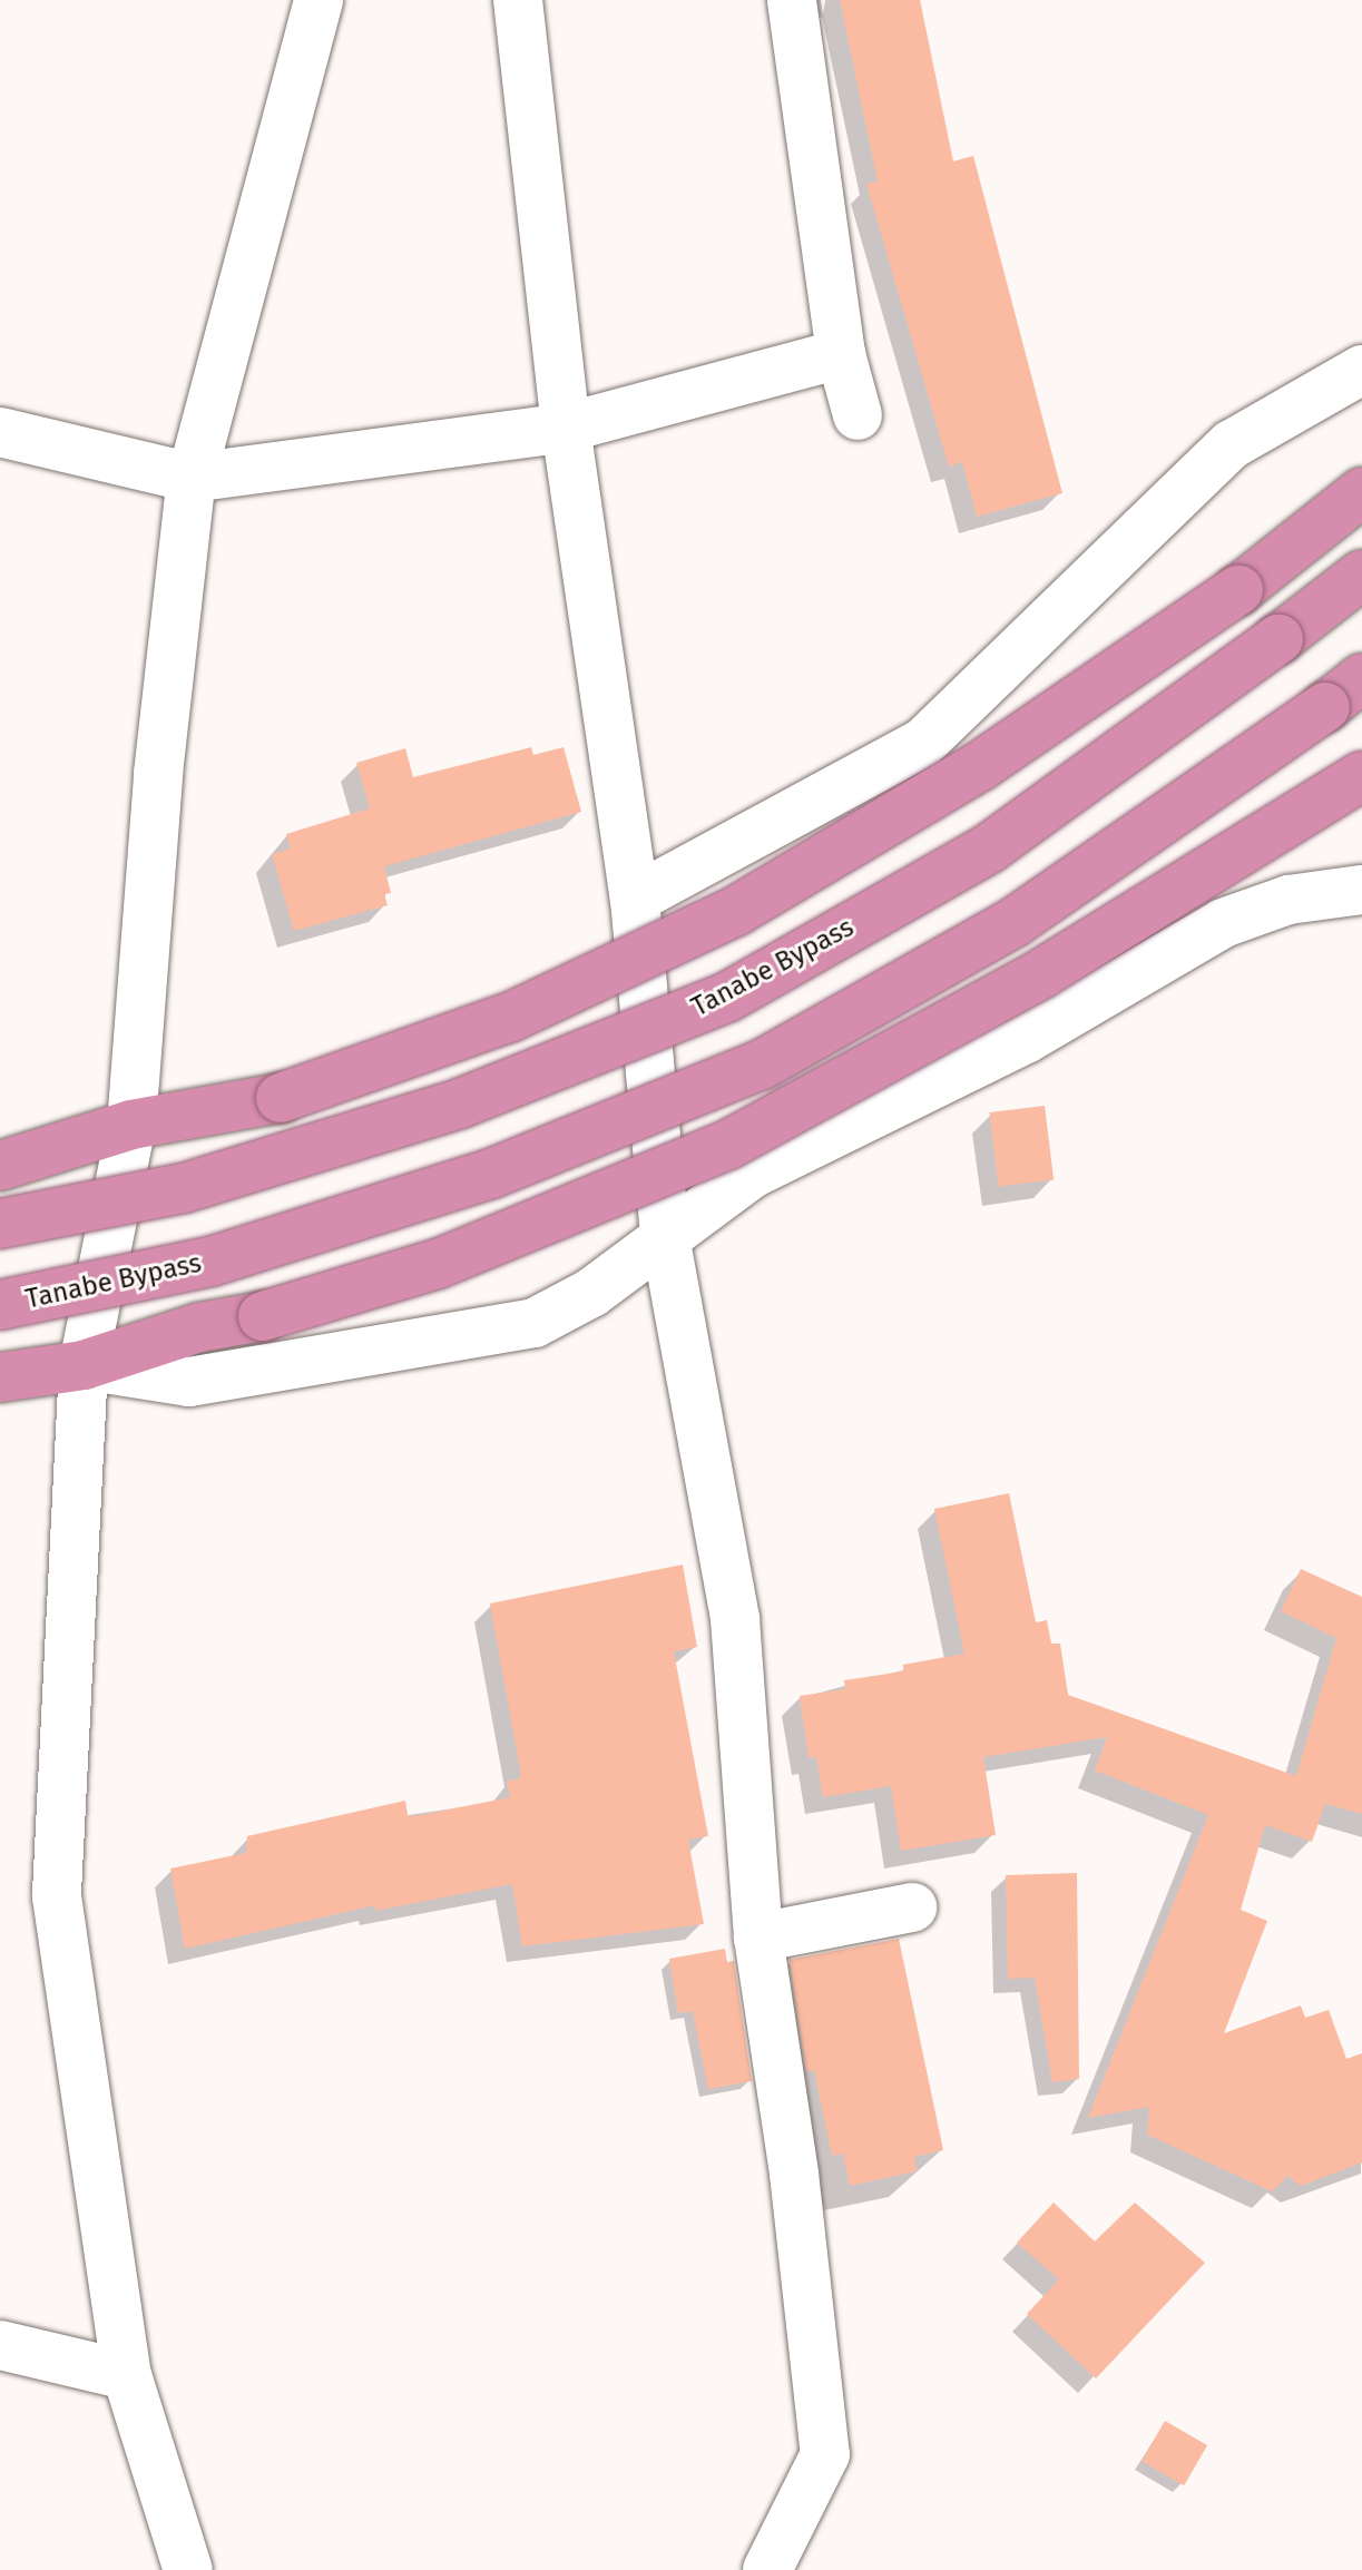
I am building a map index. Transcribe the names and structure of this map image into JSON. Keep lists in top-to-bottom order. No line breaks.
{"streets":{"highway":["Tanabe Bypass"]}}
